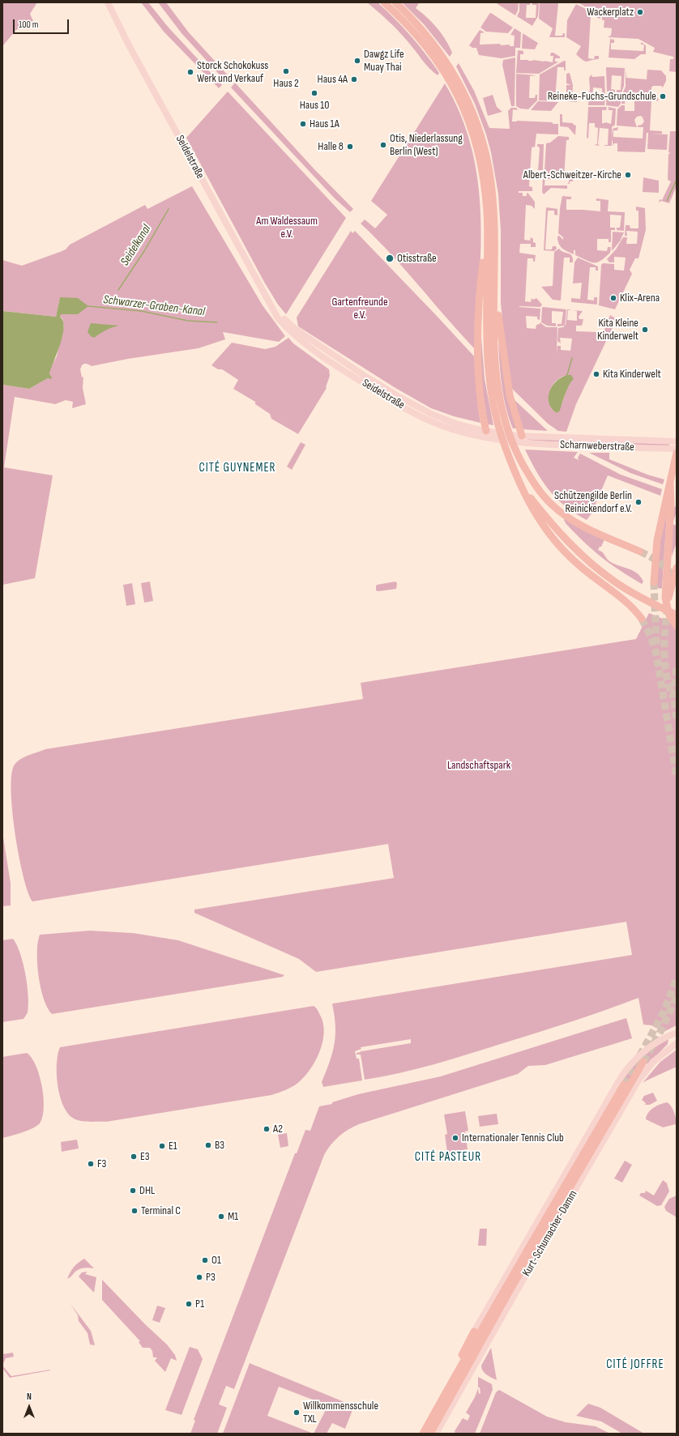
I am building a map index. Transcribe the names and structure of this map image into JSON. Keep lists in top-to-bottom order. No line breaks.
{"streets":{"main road":["Seidelstraße","Scharnweberstraße","Kurt-Schumacher-Damm"]},"crossings":[["Seidelstraße","Scharnweberstraße"]],"districts":["CITÉ GUYNEMER","CITÉ PASTEUR","CITÉ JOFFRE"],"water":["Seidelkanal","Schwarzer-Graben-Kanal"],"parks":["Am Waldessaum e.V.","Gartenfreunde e.V.","Landschaftspark"],"places":["Wackerplatz","Dawgz Life Muay Thai","Haus 2","Storck Schokokuss Werk und Verkauf","Haus 4A","Haus 10","Reineke-Fuchs-Grundschule","Haus 1A","Otis, Niederlassung Berlin (West)","Halle 8","Albert-Schweitzer-Kirche","Otisstraße","Klix-Arena","Kita Kleine Kinderwelt","Kita Kinderwelt","Schützengilde Berlin Reinickendorf e.V.","A2","Internationaler Tennis Club","B3","E1","E3","F3","DHL","Terminal C","M1","O1","P3","P1","Willkommensschule TXL"],"scale_bar":"100 m","north":"top"}
